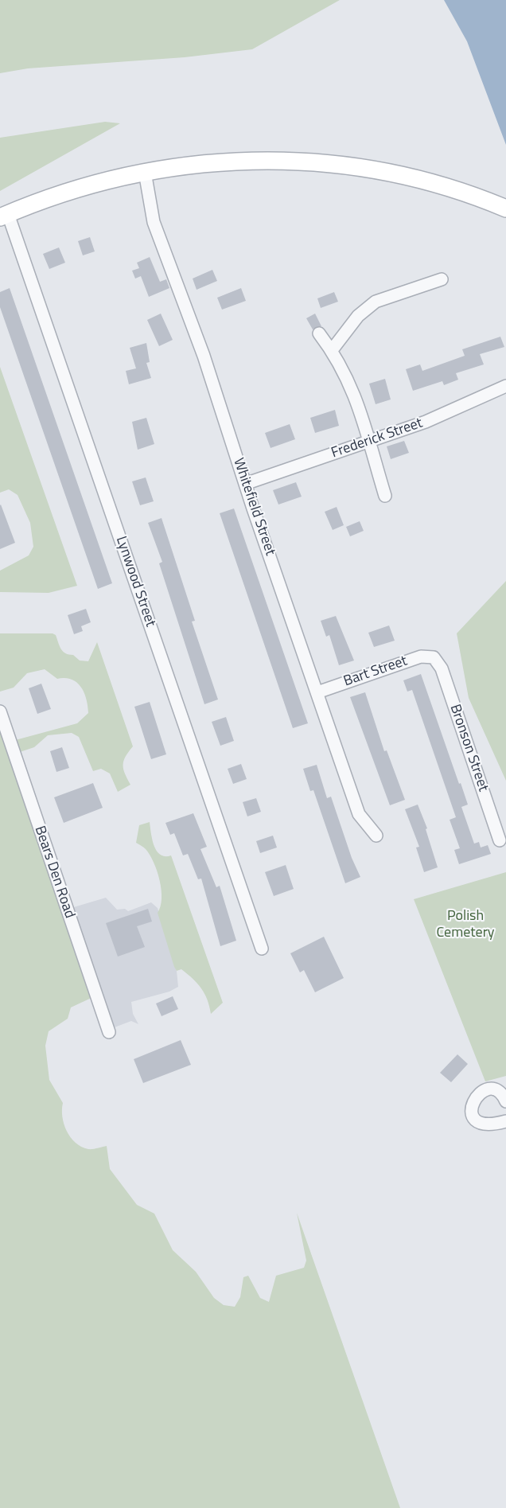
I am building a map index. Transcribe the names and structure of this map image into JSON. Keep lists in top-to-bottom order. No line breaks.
{"streets":{"street":["Frederick Street","Whitefield Street","Lynwood Street","Bart Street","Bronson Street","Bears Den Road"]},"crossings":[["Frederick Street","Whitefield Street"],["Whitefield Street","Bart Street"],["Bart Street","Bronson Street"]],"parks":["Polish Cemetery"]}
